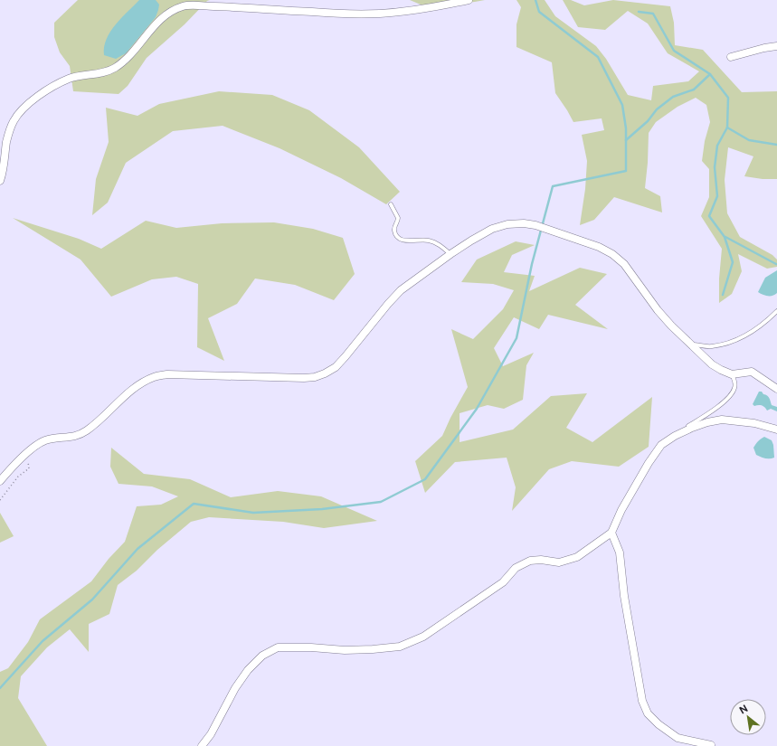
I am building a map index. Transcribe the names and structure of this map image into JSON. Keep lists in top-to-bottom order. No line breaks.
{"north":"top left"}
